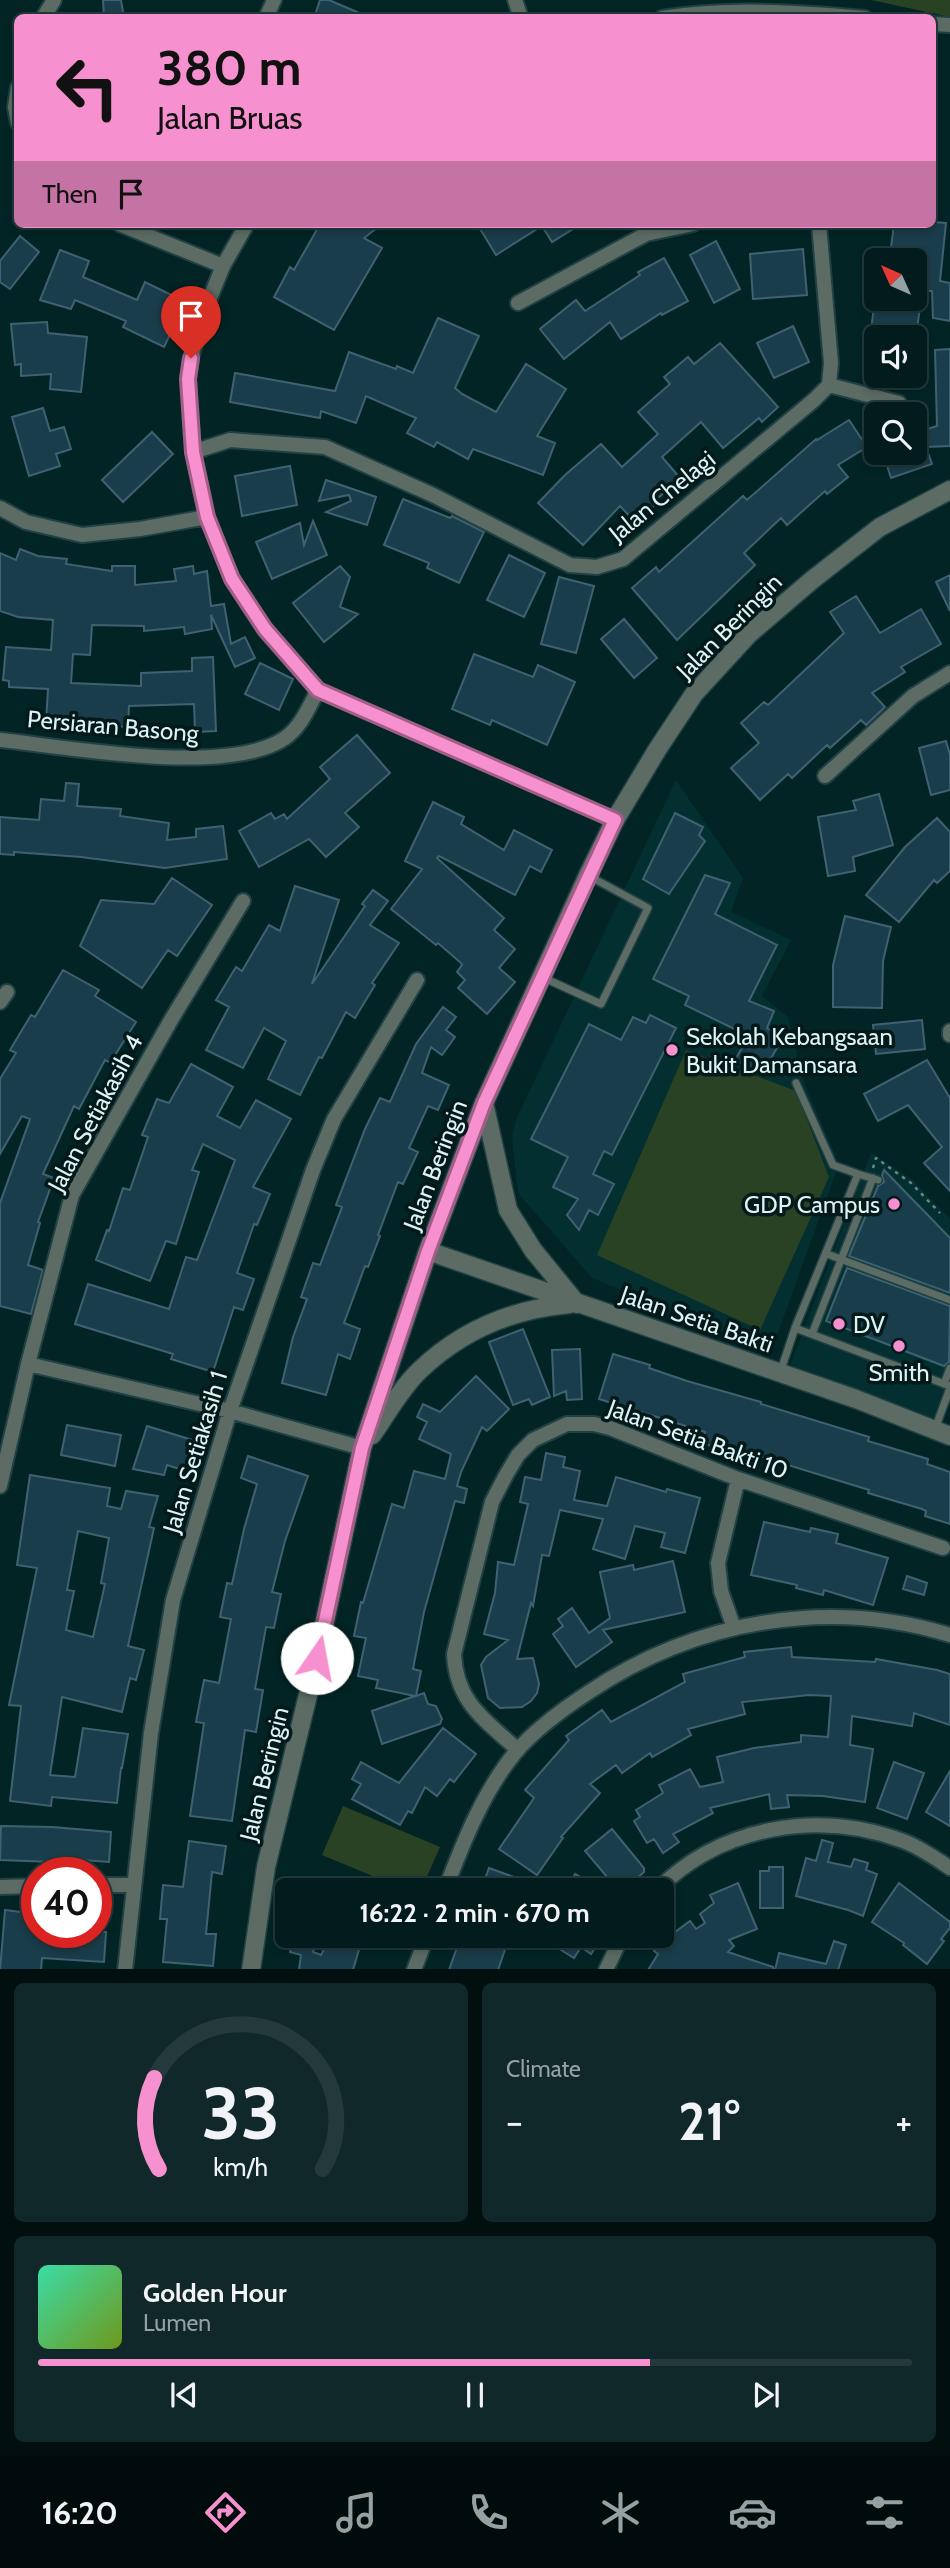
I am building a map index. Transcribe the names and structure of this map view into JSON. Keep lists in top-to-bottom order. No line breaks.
{"streets":{"street":["Jalan Chelagi","Jalan Beringin","Persiaran Basong","Jalan Setiakasih 4","Jalan Setia Bakti","Jalan Setia Bakti 10","Jalan Setiakasih 1"]},"crossings":[["Jalan Beringin","Jalan Setia Bakti"]],"places":["Sekolah Kebangsaan Bukit Damansara","GDP Campus","DV","Smith"],"north":"top left","page":{"turn":["380 m","Jalan Bruas"],"then":"Then","limit":"40","trip":"16:22 · 2 min · 670 m","tile":"Climate","heat":["−","21°","+"],"song":["Golden Hour","Lumen"],"tabs":"16:20","gauge":["33","km/h"]}}
